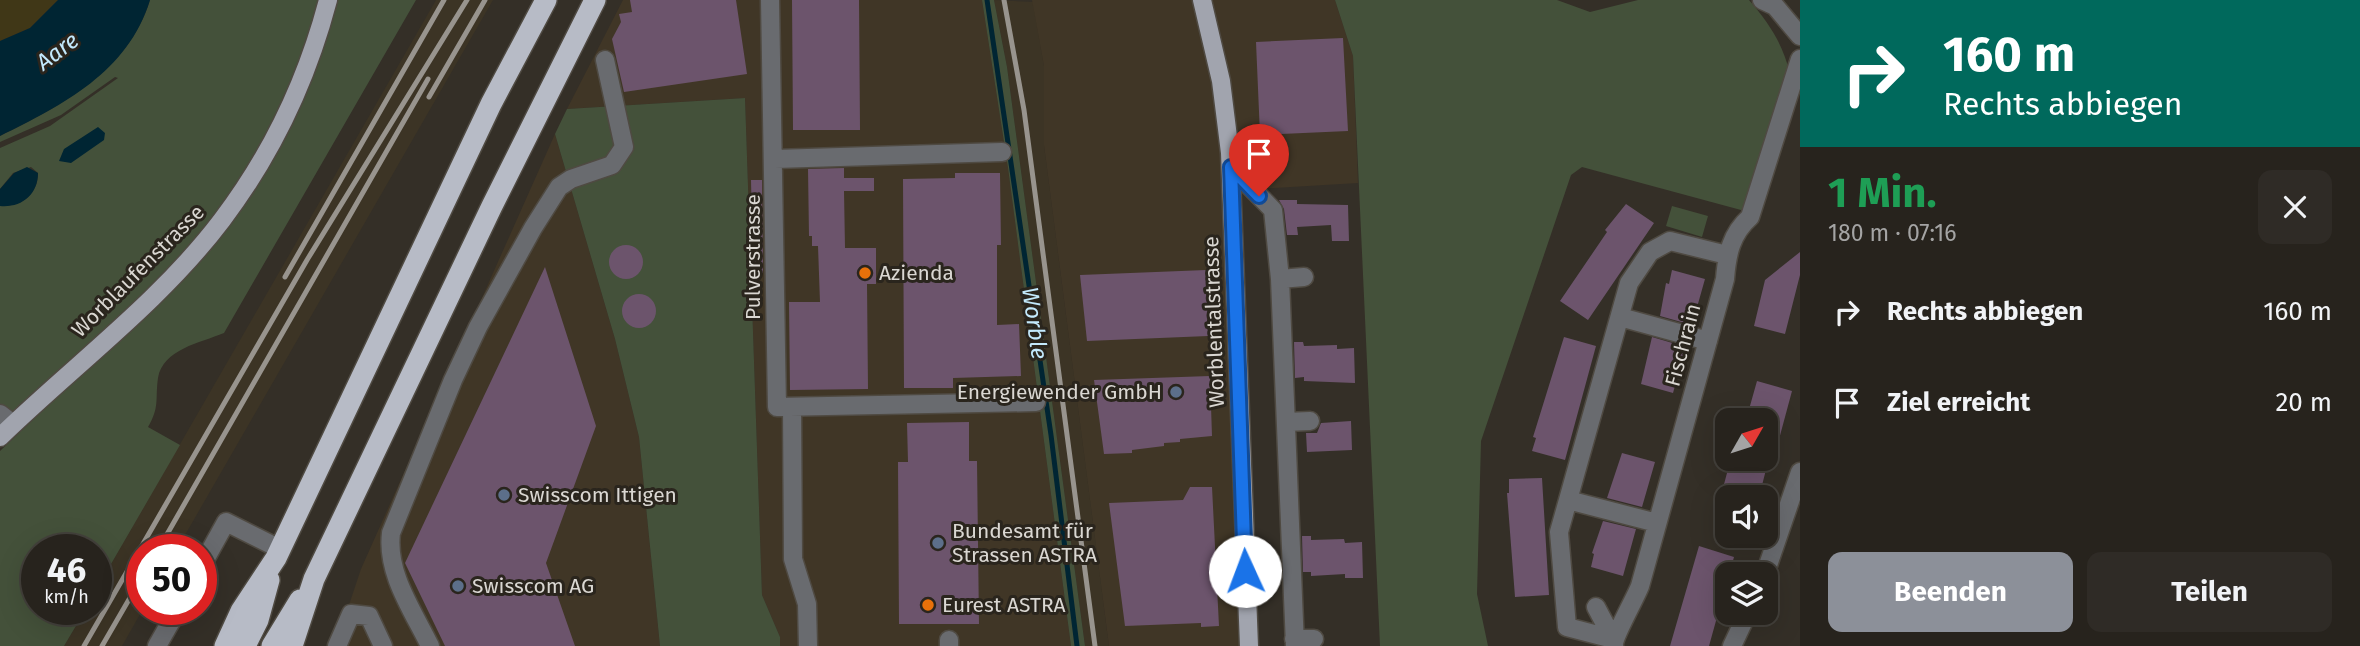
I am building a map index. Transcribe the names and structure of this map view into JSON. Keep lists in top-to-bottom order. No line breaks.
{"streets":{"main road":["Worblaufenstrasse","Worblentalstrasse"],"street":["Pulverstrasse","Fischrain"]},"water":["Aare","Worble"],"places":["Azienda","Energiewender GmbH","Swisscom Ittigen","Bundesamt für Strassen ASTRA","Swisscom AG","Eurest ASTRA"],"north":"top right","page":{"turn":["160 m","Rechts abbiegen"],"heading":["1 Min.","180 m · 07:16"],"list":[{"name":"Rechts abbiegen","value":"160 m"},{"name":"Ziel erreicht","value":"20 m"}],"speed":"46 km/h","limit":"50","buttons":["Beenden","Teilen"]}}
